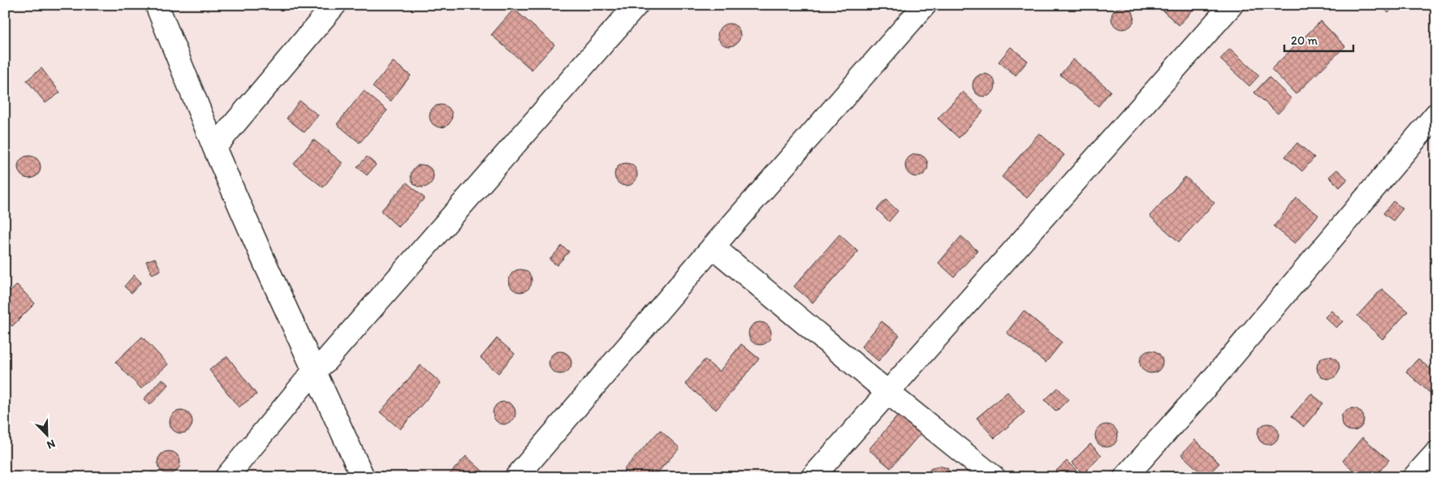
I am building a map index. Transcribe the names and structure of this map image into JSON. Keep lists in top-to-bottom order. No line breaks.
{"scale_bar":"20 m","north":"bottom right"}
